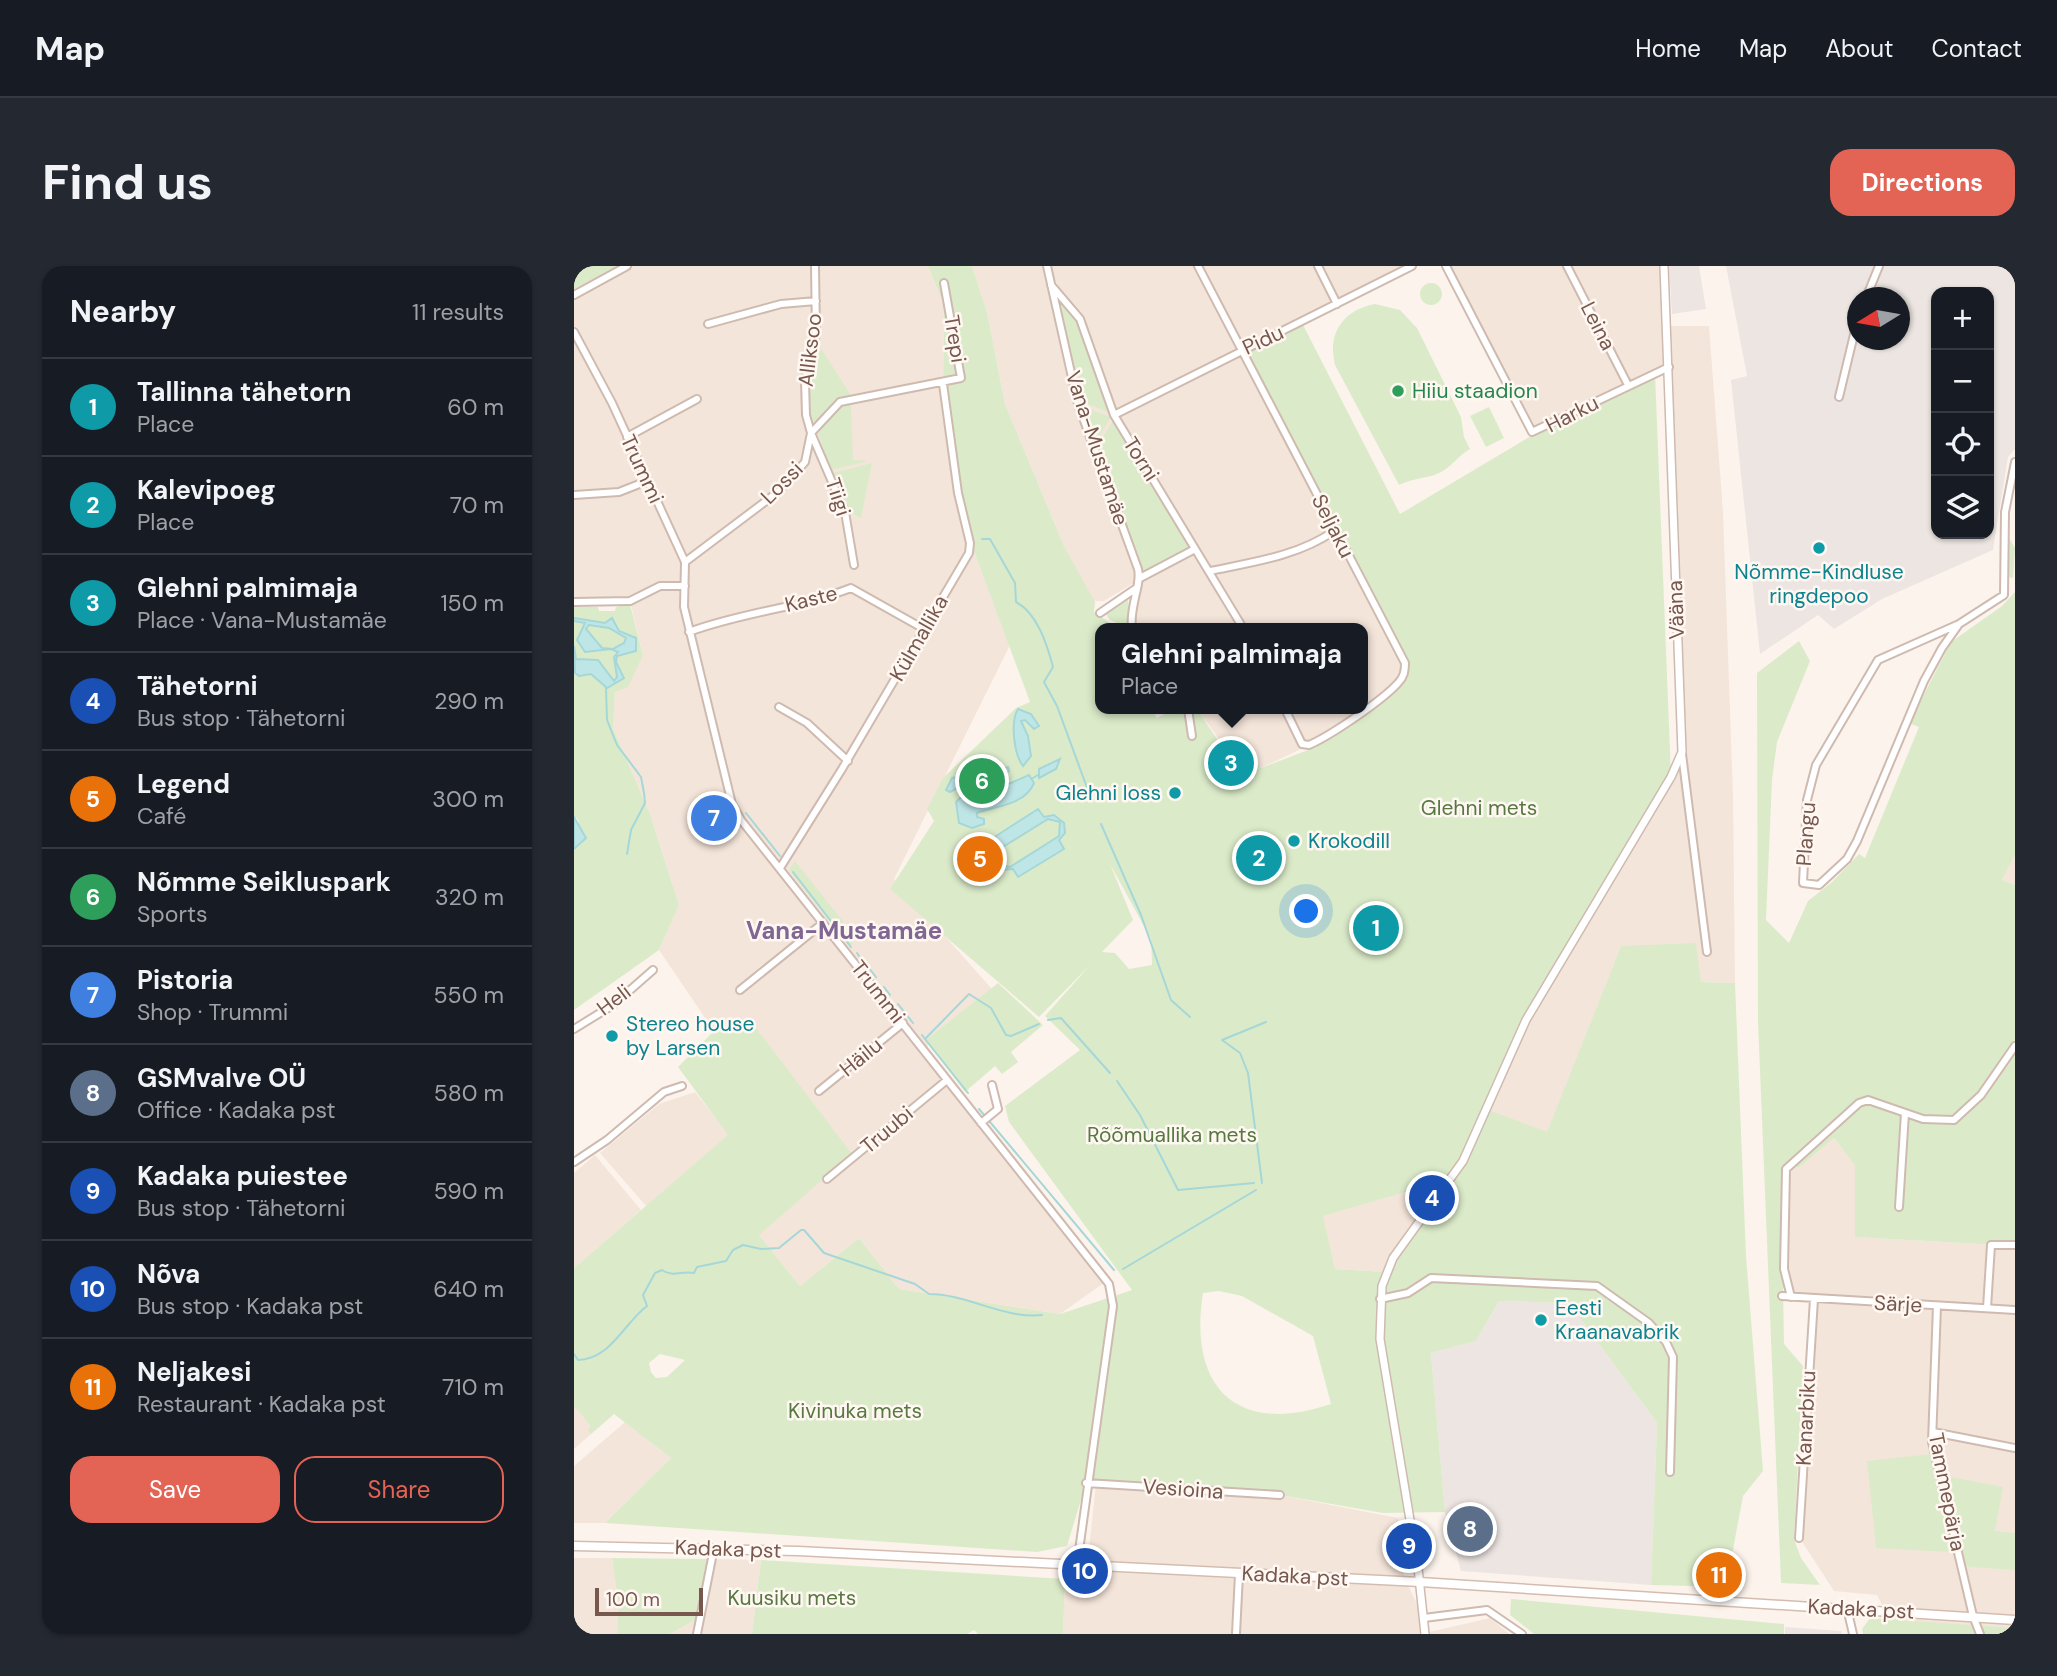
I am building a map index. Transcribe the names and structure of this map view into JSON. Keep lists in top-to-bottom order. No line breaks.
{"streets":{"main road":["Kadaka pst"],"street":["Leina","Trepi","Pidu","Alliksoo","Harku","Vana-Mustamäe","Torni","Trummi","Lossi","Tiigi","Seljaku","Kaste","Vääna","Külmallika","Plangu","Heli","Häilu","Truubi","Särje","Kanarbiku","Vesioina","Tammepärja"]},"crossings":[["Leina","Harku"],["Trepi","Lossi"],["Trepi","Külmallika"],["Pidu","Torni"],["Pidu","Seljaku"],["Alliksoo","Lossi"],["Alliksoo","Tiigi"],["Harku","Vääna"],["Vana-Mustamäe","Torni"],["Trummi","Lossi"],["Trummi","Kaste"],["Trummi","Külmallika"],["Trummi","Häilu"],["Trummi","Truubi"],["Trummi","Vesioina"],["Trummi","Kadaka pst"],["Lossi","Tiigi"],["Lossi","Külmallika"],["Kaste","Külmallika"],["Särje","Kanarbiku"],["Särje","Tammepärja"],["Tammepärja","Kadaka pst"]],"districts":["Vana-Mustamäe"],"parks":["Glehni mets","Rõõmuallika mets","Kivinuka mets","Kuusiku mets"],"places":["Hiiu staadion","Nõmme-Kindluse ringdepoo","Glehni loss","Krokodill","Stereo house by Larsen","Eesti Kraanavabrik"],"scale_bar":"100 m","north":"left","page":{"header":"Map","nav":["Home","Map","About","Contact"],"buttons":["Directions",["Save","Share"]],"title":"Find us","heading":["Nearby","11 results"],"map_buttons":["+","−"],"list":[{"mark":"1","name":"Tallinna tähetorn","note":"Place","value":"60 m"},{"mark":"2","name":"Kalevipoeg","note":"Place","value":"70 m"},{"mark":"3","name":"Glehni palmimaja","note":"Place · Vana-Mustamäe","value":"150 m"},{"mark":"4","name":"Tähetorni","note":"Bus stop · Tähetorni","value":"290 m"},{"mark":"5","name":"Legend","note":"Café","value":"300 m"},{"mark":"6","name":"Nõmme Seikluspark","note":"Sports","value":"320 m"},{"mark":"7","name":"Pistoria","note":"Shop · Trummi","value":"550 m"},{"mark":"8","name":"GSMvalve OÜ","note":"Office · Kadaka pst","value":"580 m"},{"mark":"9","name":"Kadaka puiestee","note":"Bus stop · Tähetorni","value":"590 m"},{"mark":"10","name":"Nõva","note":"Bus stop · Kadaka pst","value":"640 m"},{"mark":"11","name":"Neljakesi","note":"Restaurant · Kadaka pst","value":"710 m"}],"popup":["Glehni palmimaja","Place"],"pins":["3","6","7","2","5","1","4","8","9","10","11"],"scale":"100 m"}}
